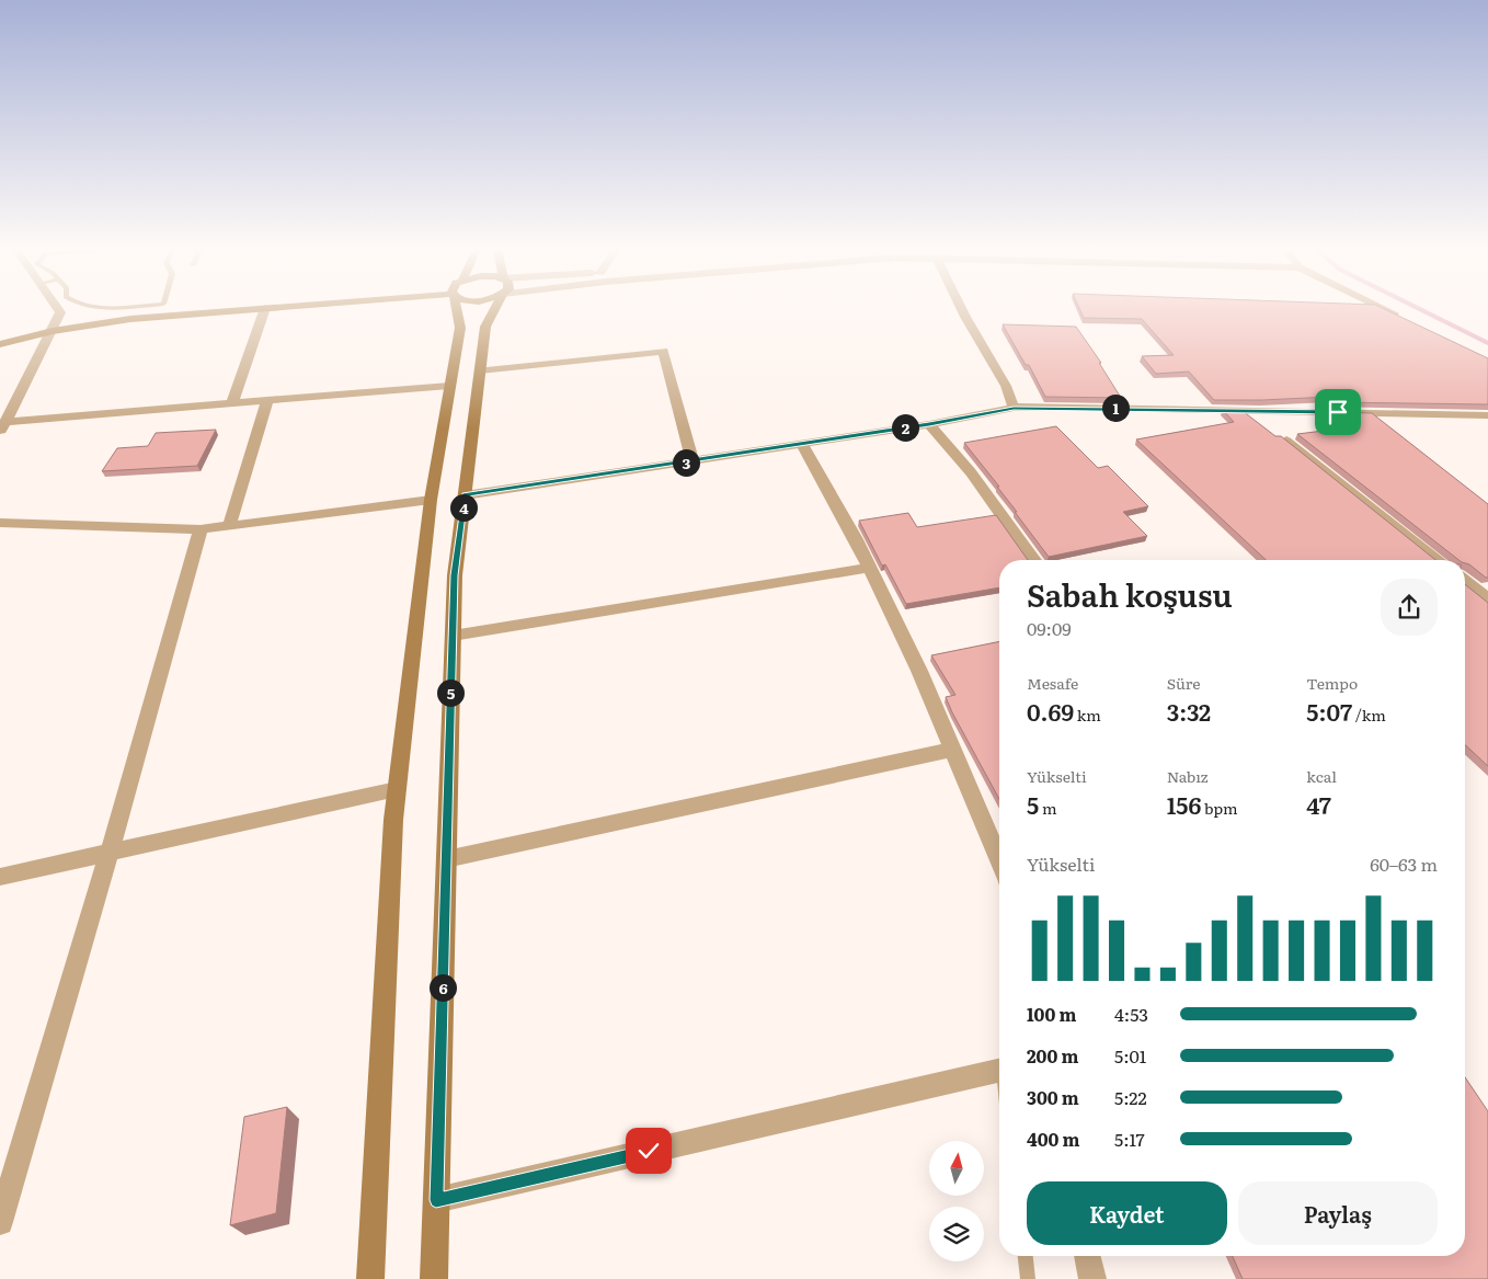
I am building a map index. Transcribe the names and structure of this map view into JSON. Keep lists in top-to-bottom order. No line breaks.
{"north":"top","page":{"pins":["1","2","3","4","5","6"],"heading":["Sabah koşusu","09:09"],"stats":[["Mesafe","0.69 km"],["Süre","3:32"],["Tempo","5:07 /km"],["Yükselti","5 m"],["Nabız","156 bpm"],["kcal","47"]],"chart":["Yükselti","60–63 m"],"list":[{"name":"100 m","note":"4:53"},{"name":"200 m","note":"5:01"},{"name":"300 m","note":"5:22"},{"name":"400 m","note":"5:17"}],"buttons":["Kaydet","Paylaş"]}}
